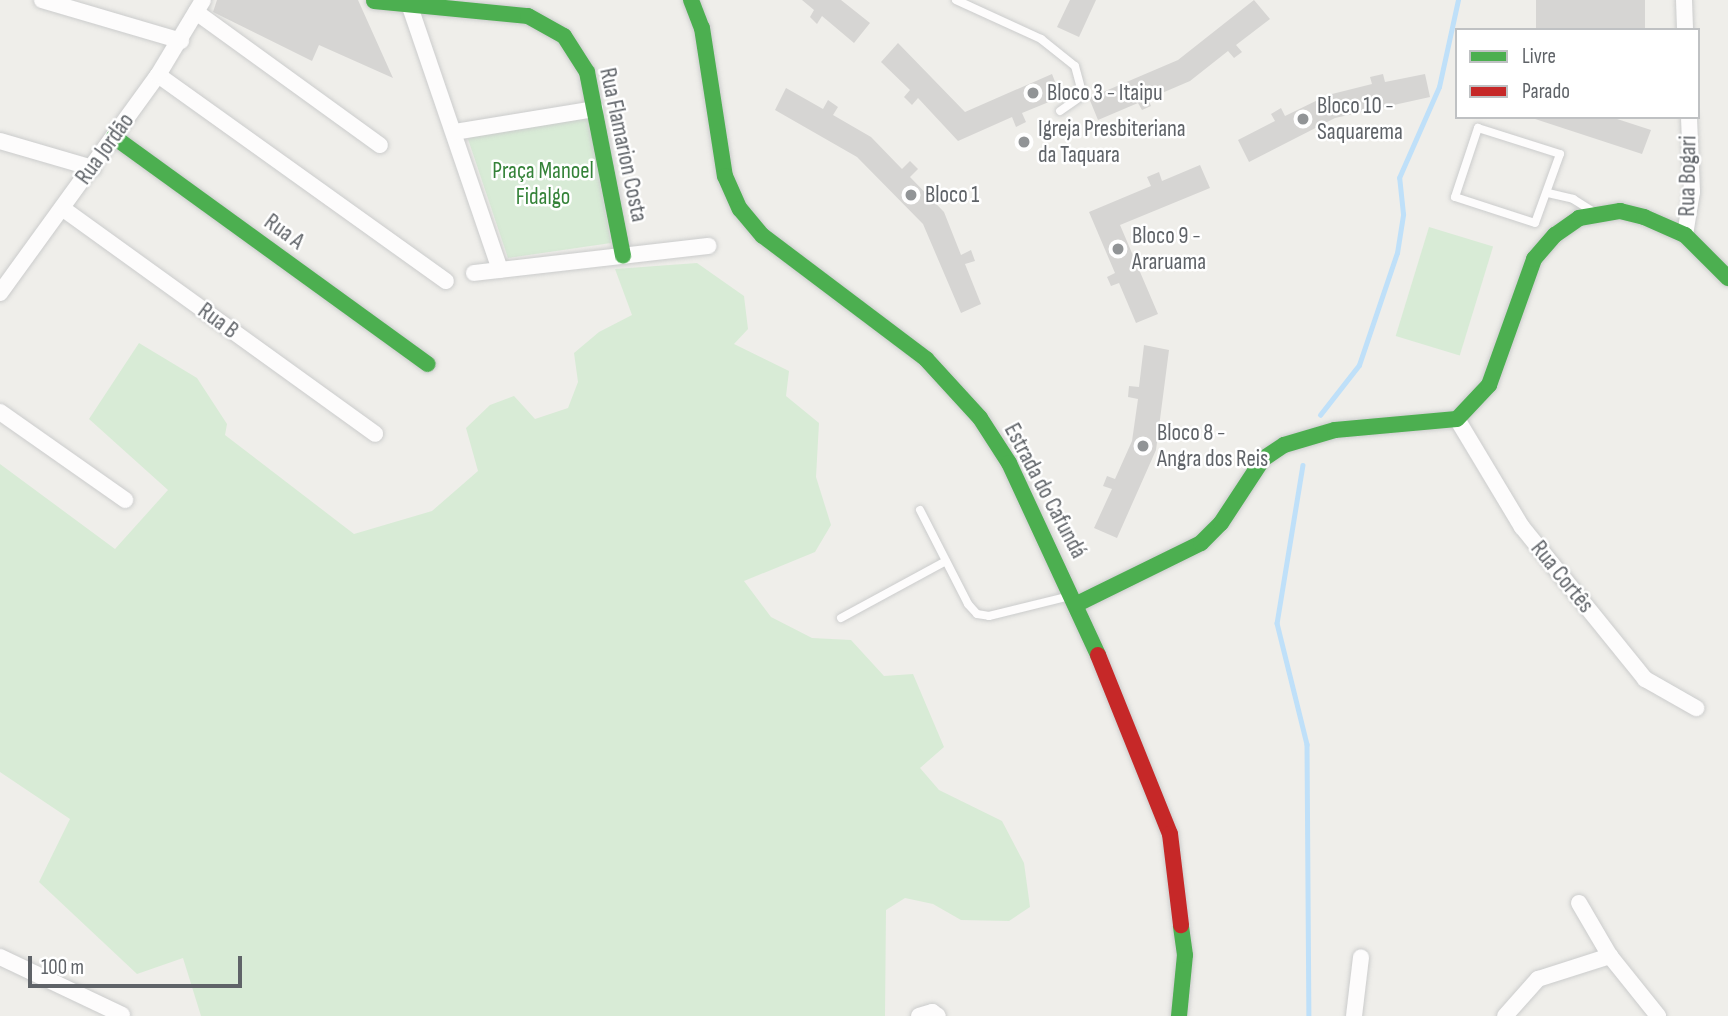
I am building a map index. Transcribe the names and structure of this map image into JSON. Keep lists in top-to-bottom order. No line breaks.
{"streets":{"street":["Rua Flamarion Costa","Rua Jordão","Rua Bogari","Rua A","Rua B","Estrada do Cafundá","Rua Cortês"]},"crossings":[["Rua Jordão","Rua A"],["Rua Jordão","Rua B"]],"parks":["Praça Manoel Fidalgo"],"places":["Bloco 3 - Itaipu","Bloco 10 - Saquarema","Igreja Presbiteriana da Taquara","Bloco 1","Bloco 9 - Araruama","Bloco 8 - Angra dos Reis"],"legend":["Livre","Parado"],"scale_bar":"100 m"}
